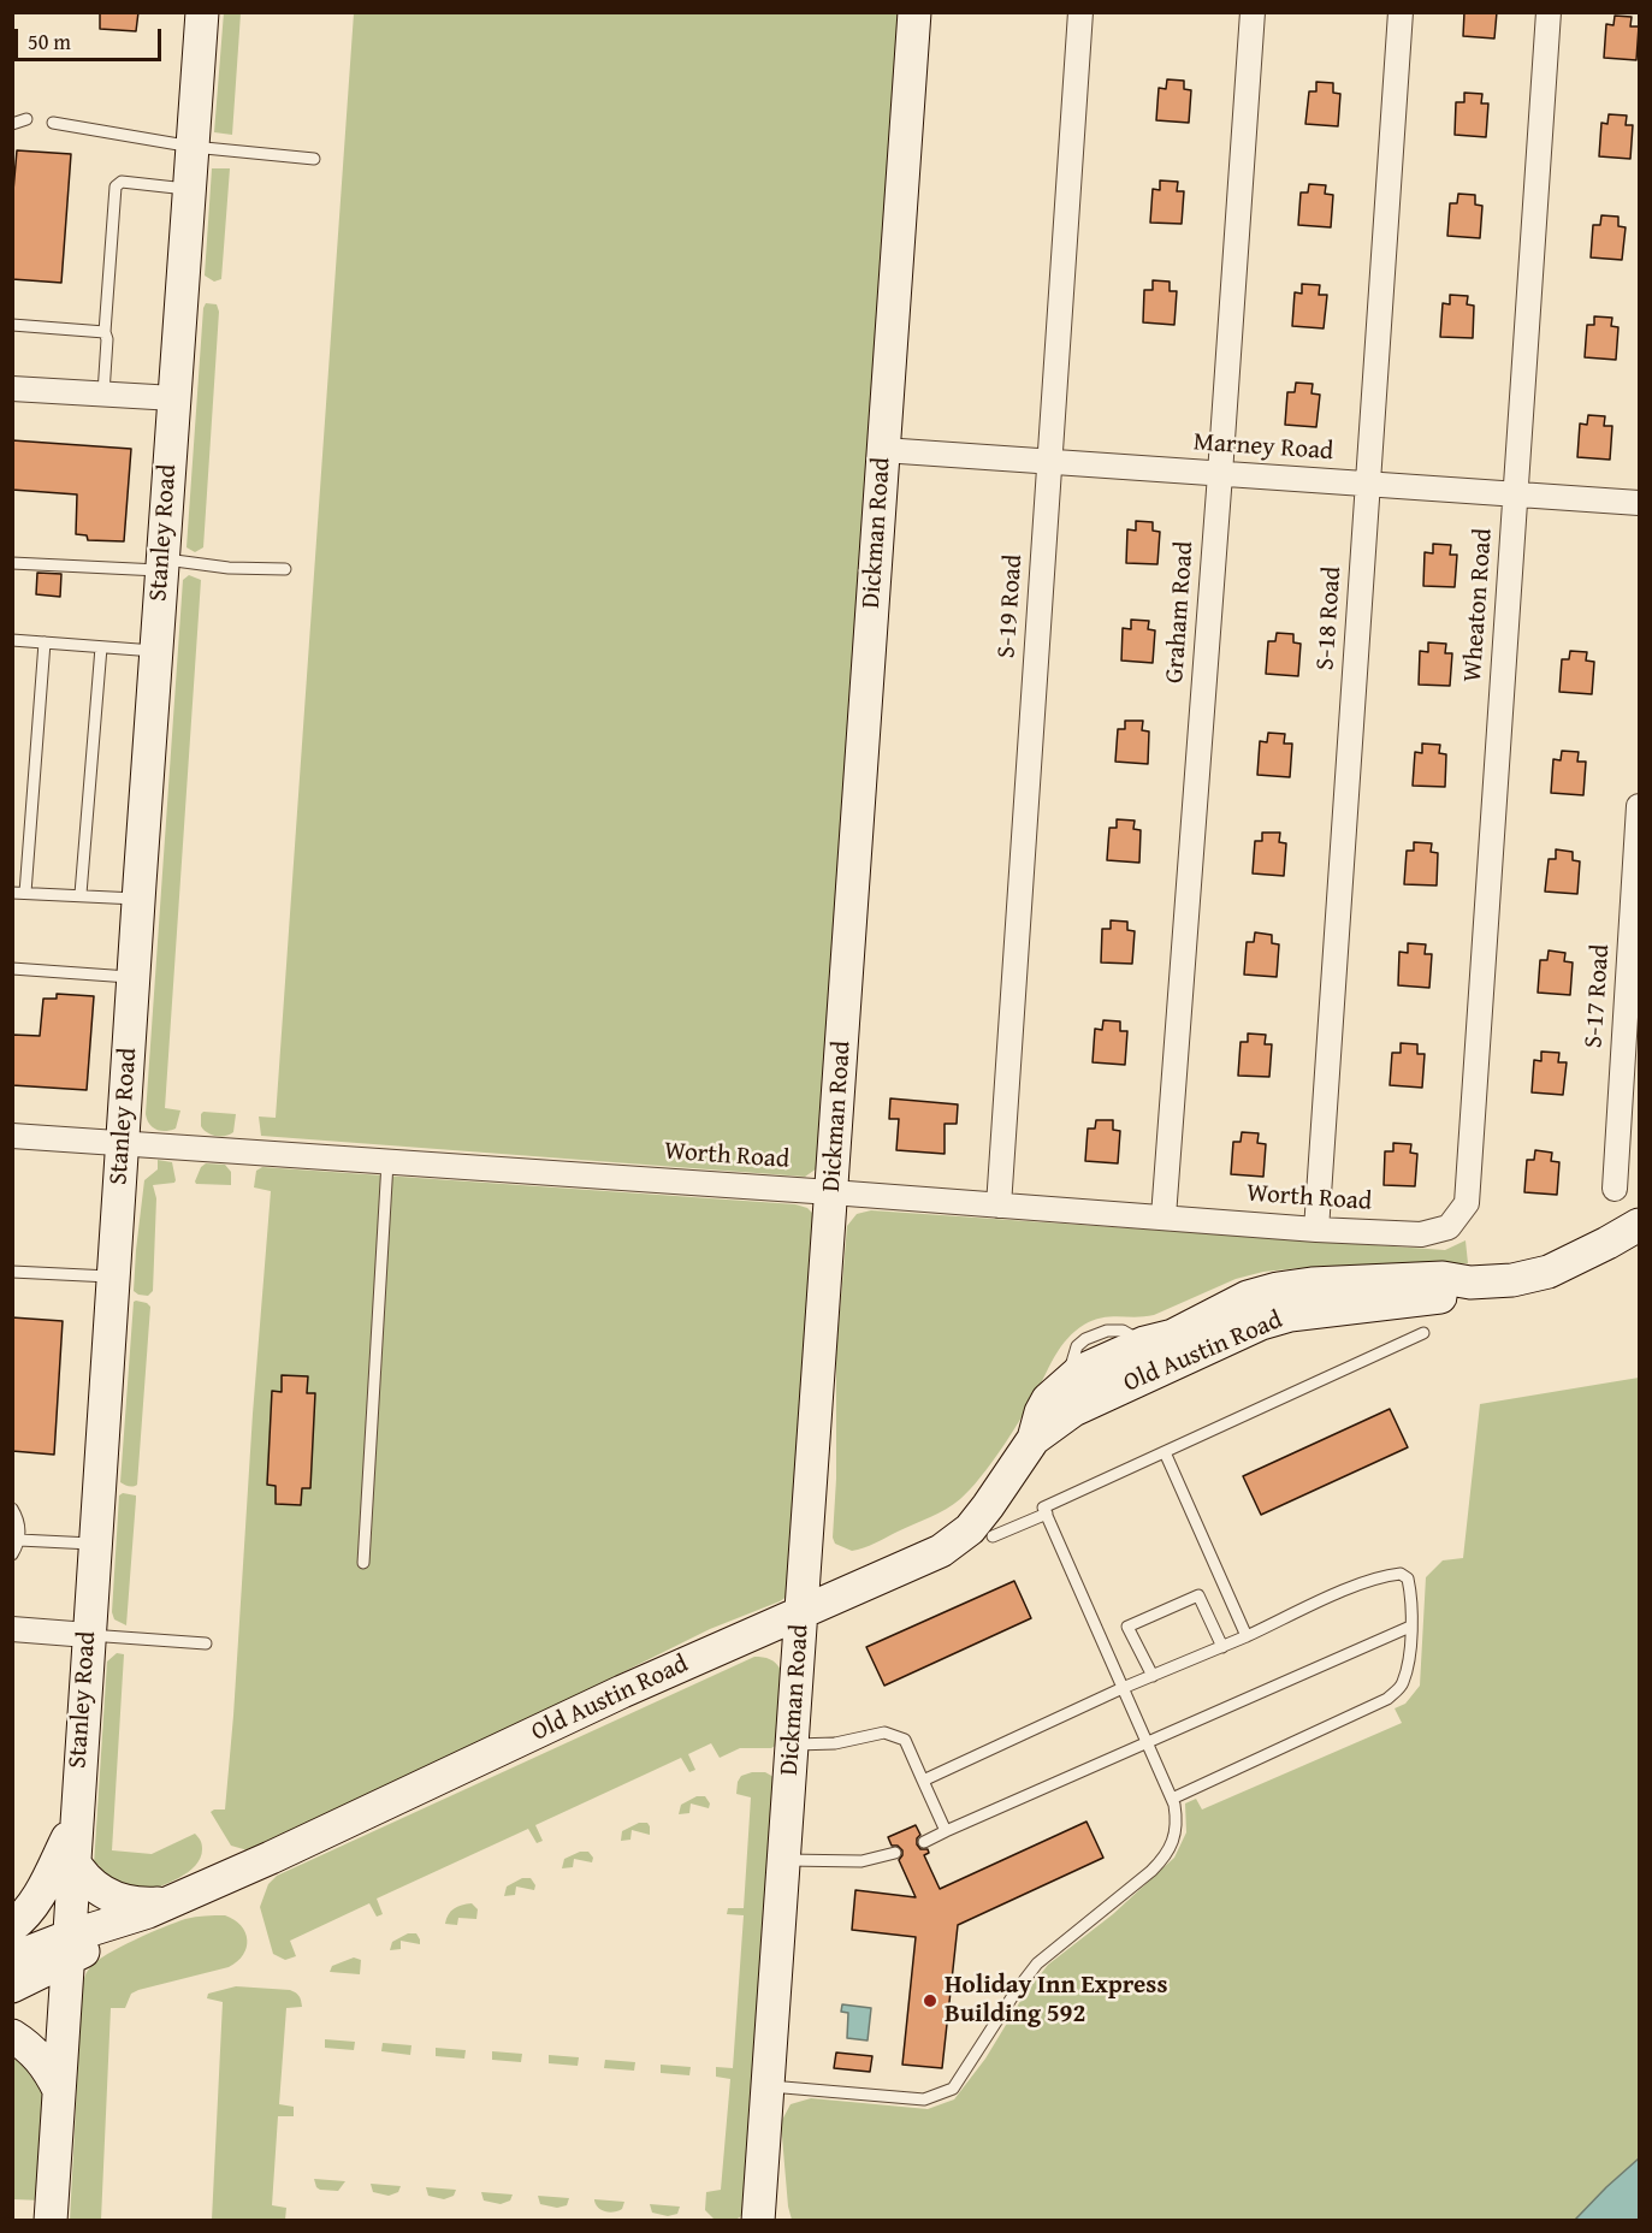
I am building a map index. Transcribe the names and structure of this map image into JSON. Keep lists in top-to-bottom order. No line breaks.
{"streets":{"street":["Marney Road","Stanley Road","Dickman Road","Wheaton Road","S-19 Road","Graham Road","S-18 Road","S-17 Road","Worth Road","Old Austin Road"]},"crossings":[["Marney Road","Dickman Road"],["Marney Road","Wheaton Road"],["Marney Road","S-19 Road"],["Marney Road","Graham Road"],["Marney Road","S-18 Road"],["Stanley Road","Worth Road"],["Stanley Road","Old Austin Road"],["Dickman Road","Worth Road"],["Dickman Road","Old Austin Road"],["Wheaton Road","Worth Road"],["S-19 Road","Worth Road"],["Graham Road","Worth Road"],["S-18 Road","Worth Road"]],"places":["Holiday Inn Express Building 592"],"scale_bar":"50 m"}
